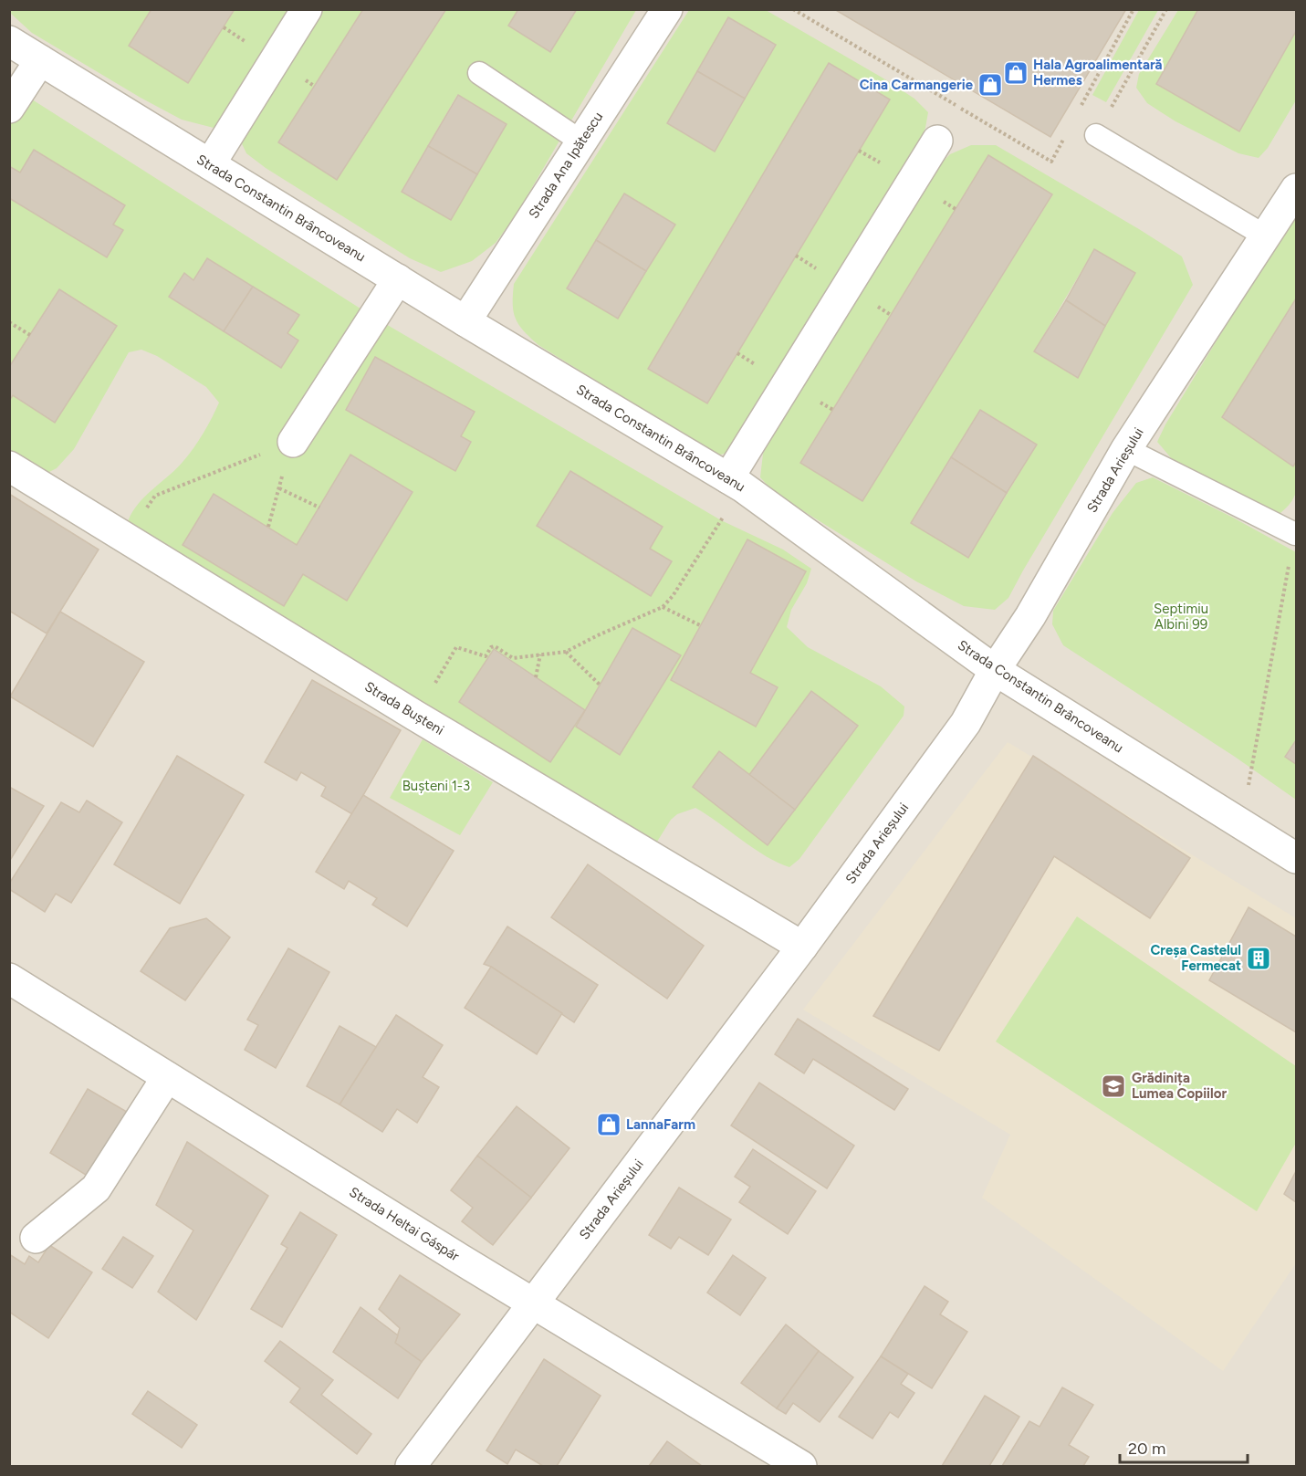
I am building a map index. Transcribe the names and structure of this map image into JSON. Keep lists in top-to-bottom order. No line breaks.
{"streets":{"street":["Strada Ana Ipătescu","Strada Constantin Brâncoveanu","Strada Arieșului","Strada Bușteni","Strada Heltai Gáspár"]},"crossings":[["Strada Ana Ipătescu","Strada Constantin Brâncoveanu"],["Strada Constantin Brâncoveanu","Strada Arieșului"],["Strada Arieșului","Strada Bușteni"],["Strada Arieșului","Strada Heltai Gáspár"]],"parks":["Septimiu Albini 99","Bușteni 1-3"],"places":{"shop":["Hala Agroalimentară Hermes","Cina Carmangerie","LannaFarm"],"building":["Creșa Castelul Fermecat"],"school or university":["Grădinița Lumea Copiilor"]},"scale_bar":"20 m"}
